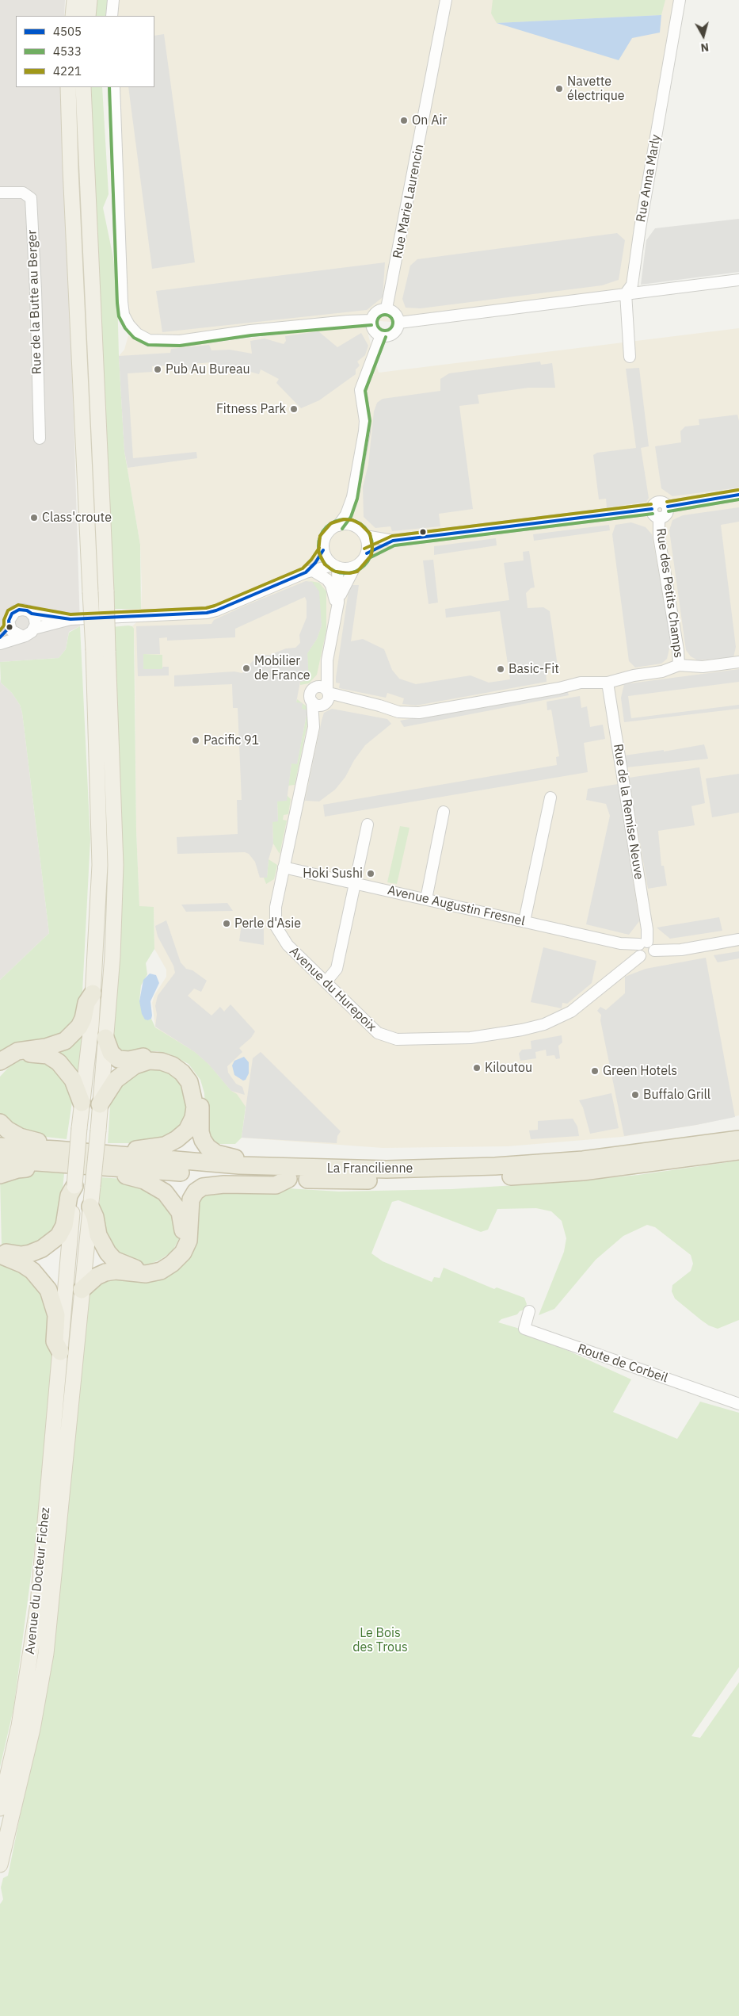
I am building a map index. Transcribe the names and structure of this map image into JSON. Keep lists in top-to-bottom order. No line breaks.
{"streets":{"highway":["La Francilienne"],"main road":["Avenue du Docteur Fichez"],"street":["Rue Anna Marly","Rue Marie Laurencin","Rue de la Butte au Berger","Rue des Petits Champs","Rue de la Remise Neuve","Avenue Augustin Fresnel","Avenue du Hurepoix","Route de Corbeil"]},"crossings":[["Rue des Petits Champs","Rue de la Remise Neuve"],["Rue des Petits Champs","Avenue du Hurepoix"],["Rue de la Remise Neuve","Avenue Augustin Fresnel"],["Rue de la Remise Neuve","Avenue du Hurepoix"],["Avenue Augustin Fresnel","Avenue du Hurepoix"]],"parks":["Le Bois des Trous"],"places":["Navette électrique","On Air","Pub Au Bureau","Fitness Park","Class'croute","Mobilier de France","Basic-Fit","Pacific 91","Hoki Sushi","Perle d'Asie","Kiloutou","Green Hotels","Buffalo Grill"],"lines":["transit line 4533","transit line 4221","transit line 4505"],"legend":["4505","4533","4221"],"north":"bottom"}
